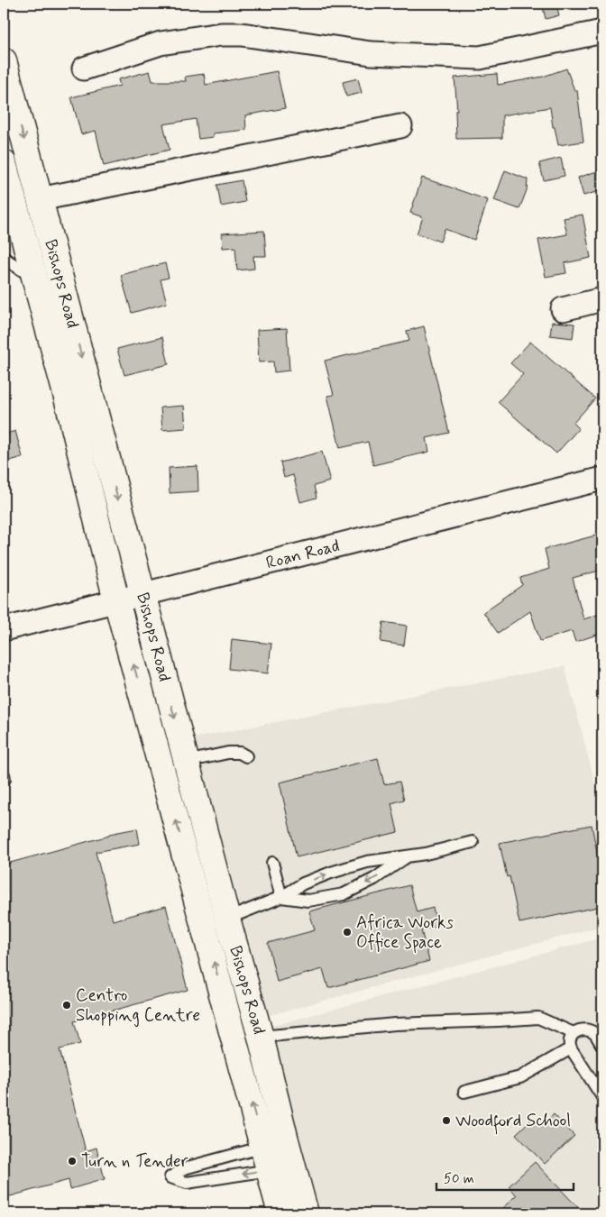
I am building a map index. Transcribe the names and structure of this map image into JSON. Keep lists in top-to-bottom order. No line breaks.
{"streets":{"main road":["Bishops Road"],"street":["Roan Road"]},"crossings":[["Bishops Road","Roan Road"]],"places":["Africa Works Office Space","Centro Shopping Centre","Woodford School","Turn n Tender"],"scale_bar":"50 m"}
